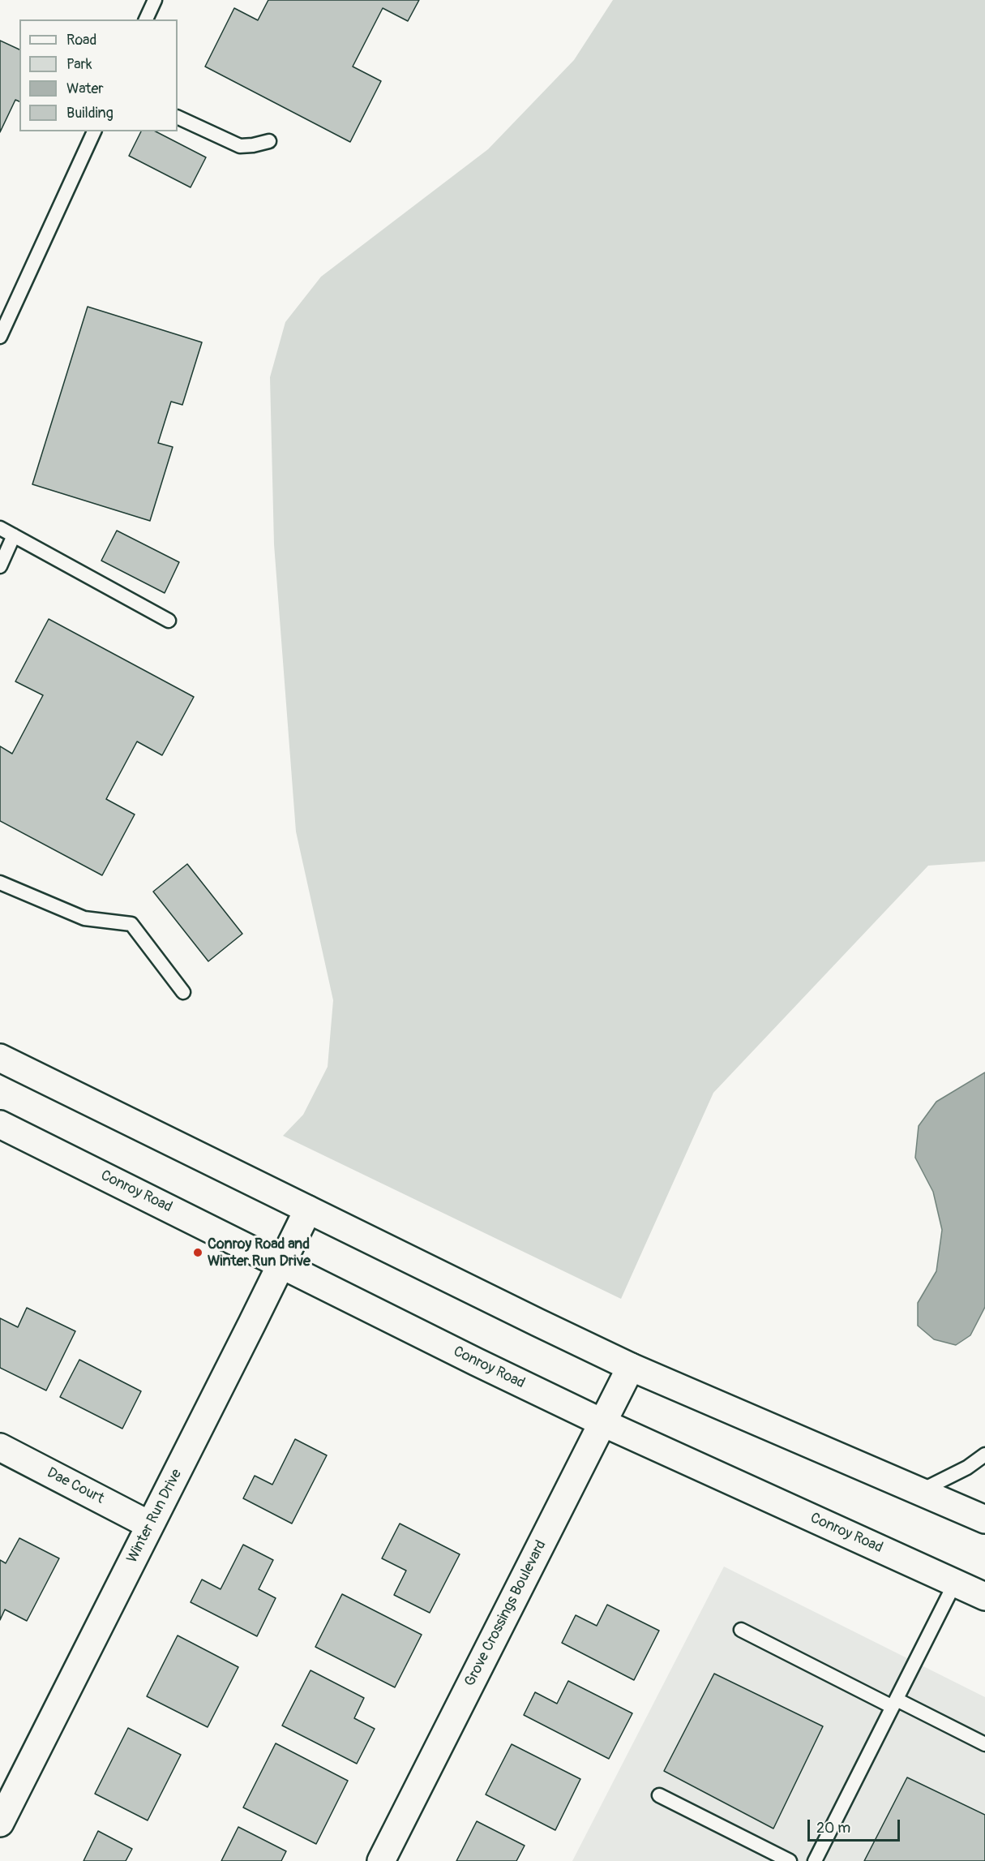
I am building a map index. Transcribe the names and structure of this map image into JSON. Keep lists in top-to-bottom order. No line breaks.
{"streets":{"main road":["Conroy Road","Dae Court","Winter Run Drive","Grove Crossings Boulevard"]},"crossings":[["Conroy Road","Winter Run Drive"],["Conroy Road","Grove Crossings Boulevard"],["Dae Court","Winter Run Drive"]],"places":["Conroy Road and Winter Run Drive"],"legend":["Road","Park","Water","Building"],"scale_bar":"20 m"}
